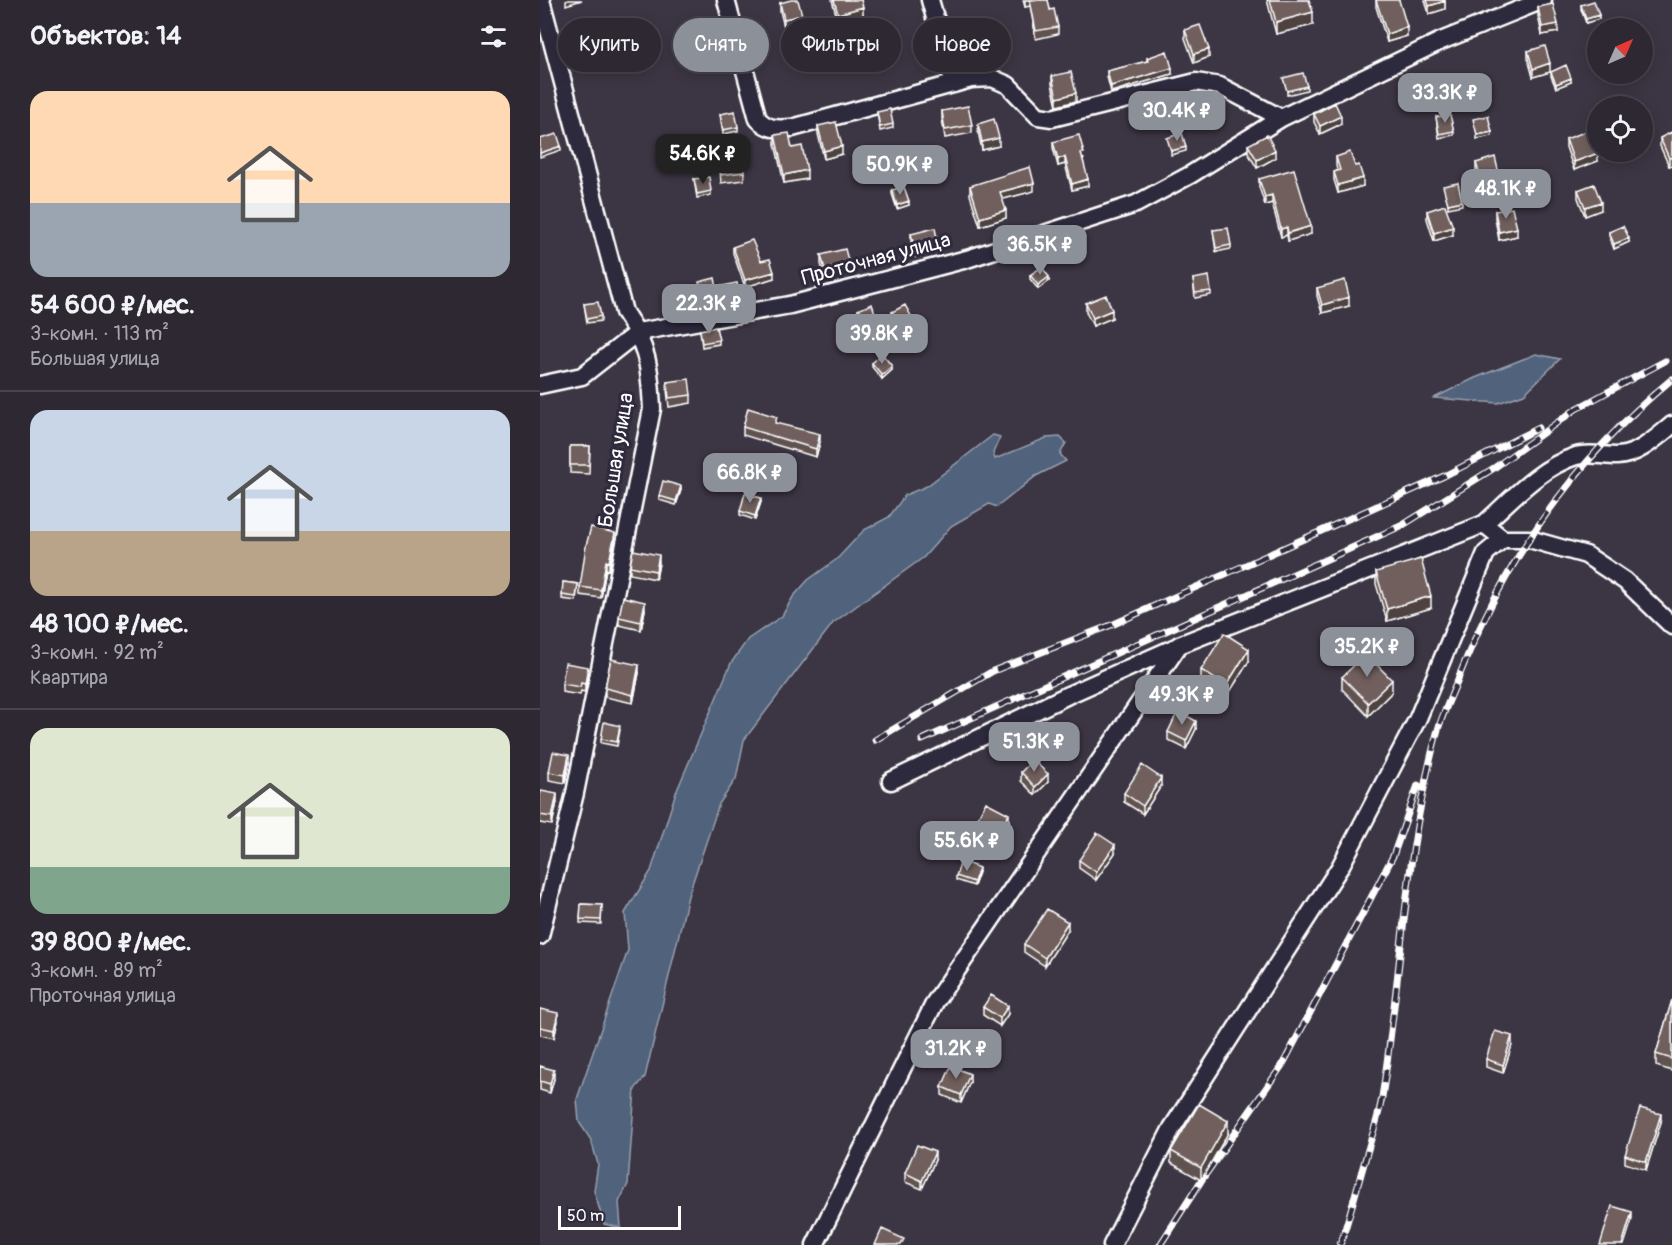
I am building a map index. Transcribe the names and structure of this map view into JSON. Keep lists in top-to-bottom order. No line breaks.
{"streets":{"street":["Проточная улица","Большая улица"]},"crossings":[["Проточная улица","Большая улица"]],"scale_bar":"50 m","north":"top right","page":{"heading":"Объектов: 14","chip":["Купить","Снять","Фильтры","Новое"],"list":[{"name":"54 600 ₽/мес.","note":"3-комн. · 113 m² · Большая улица"},{"name":"48 100 ₽/мес.","note":"3-комн. · 92 m² · Квартира"},{"name":"39 800 ₽/мес.","note":"3-комн. · 89 m² · Проточная улица"}],"price":["33.3K ₽","30.4K ₽","54.6K ₽","50.9K ₽","48.1K ₽","36.5K ₽","22.3K ₽","39.8K ₽","66.8K ₽","35.2K ₽","49.3K ₽","51.3K ₽","55.6K ₽","31.2K ₽"],"scale":"50 m"}}
